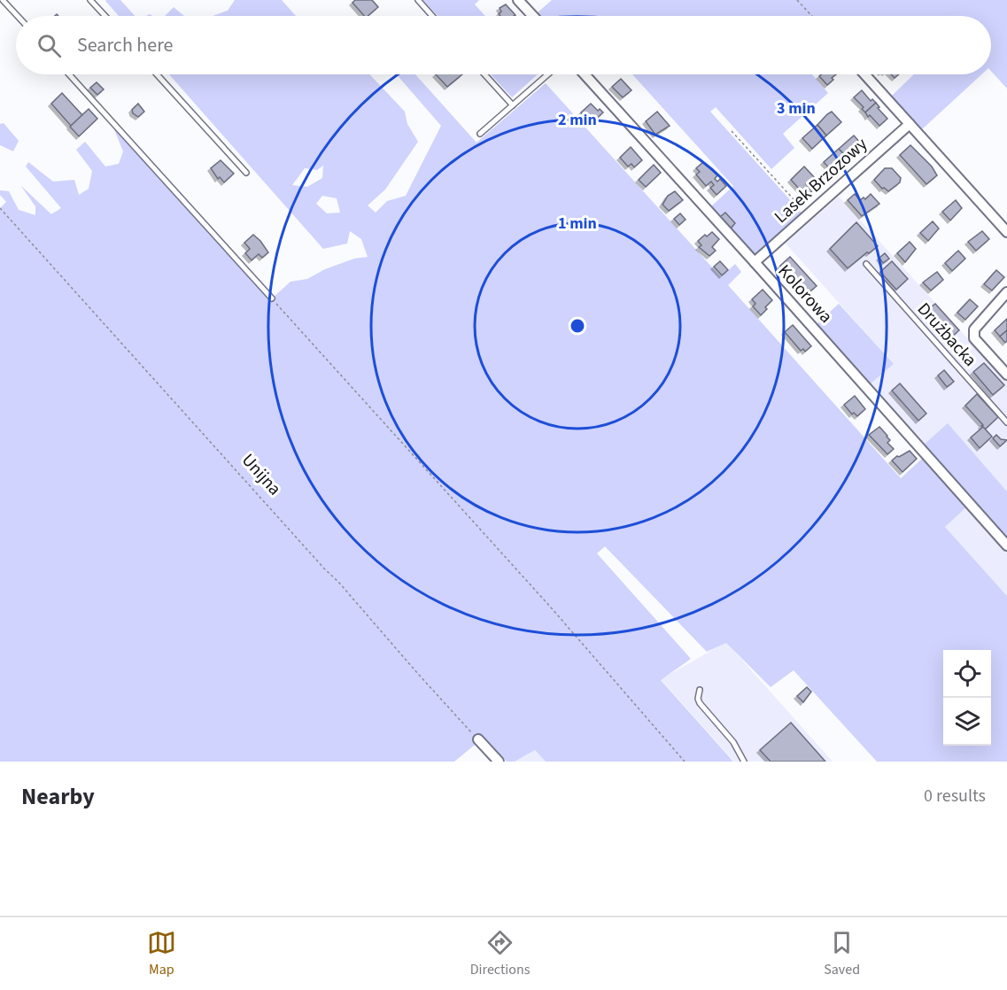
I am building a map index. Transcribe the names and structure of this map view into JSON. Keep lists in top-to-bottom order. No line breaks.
{"streets":{"street":["Lasek Brzozowy","Kolorowa"],"lane":["Drużbacka"],"path":["Unijna"]},"crossings":[["Lasek Brzozowy","Kolorowa"]],"page":{"search":"Search here","heading":["Nearby","0 results"],"nav":["Map","Directions","Saved"]},"rings":["3 min","2 min","1 min"]}
